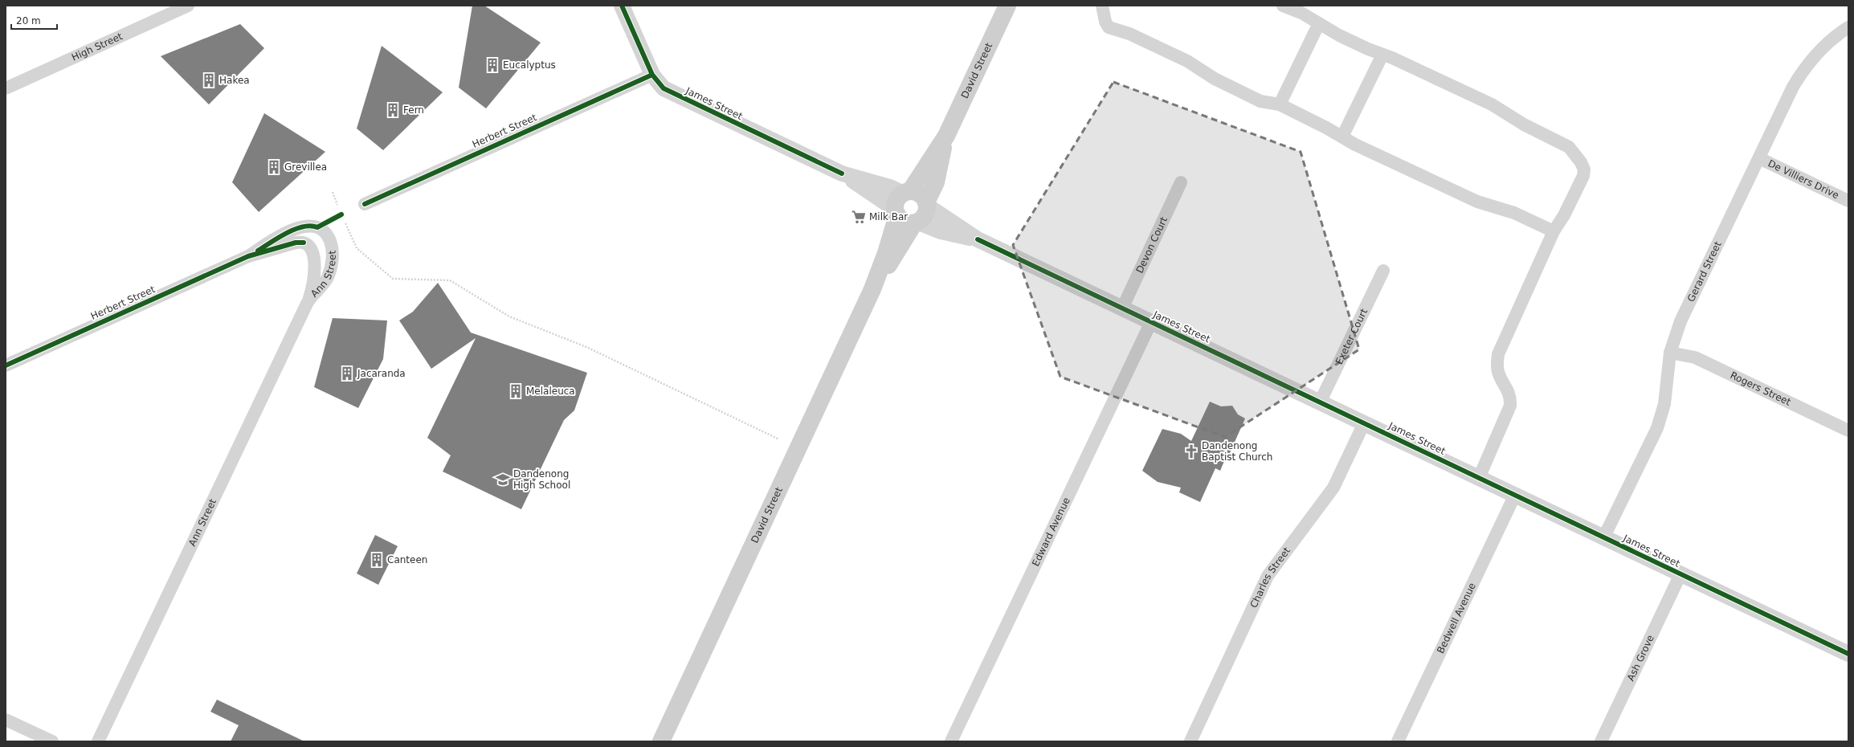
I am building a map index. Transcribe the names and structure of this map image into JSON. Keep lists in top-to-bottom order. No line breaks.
{"streets":{"main road":["David Street"],"street":["High Street","James Street","Herbert Street","De Villiers Drive","Devon Court","Gerard Street","Ann Street","Exeter Court","Rogers Street","Edward Avenue","Charles Street","Bedwell Avenue","Ash Grove"]},"crossings":[["David Street","James Street"],["James Street","Herbert Street"],["James Street","Devon Court"],["James Street","Gerard Street"],["James Street","Exeter Court"],["James Street","Edward Avenue"],["James Street","Charles Street"],["James Street","Bedwell Avenue"],["James Street","Ash Grove"],["Herbert Street","Ann Street"],["De Villiers Drive","Gerard Street"],["Gerard Street","Rogers Street"]],"places":{"building":["Eucalyptus","Hakea","Fern","Grevillea","Jacaranda","Melaleuca","Canteen"],"supermarket":["Milk Bar"],"church":["Dandenong Baptist Church"],"school or university":["Dandenong High School"]},"scale_bar":"20 m"}
